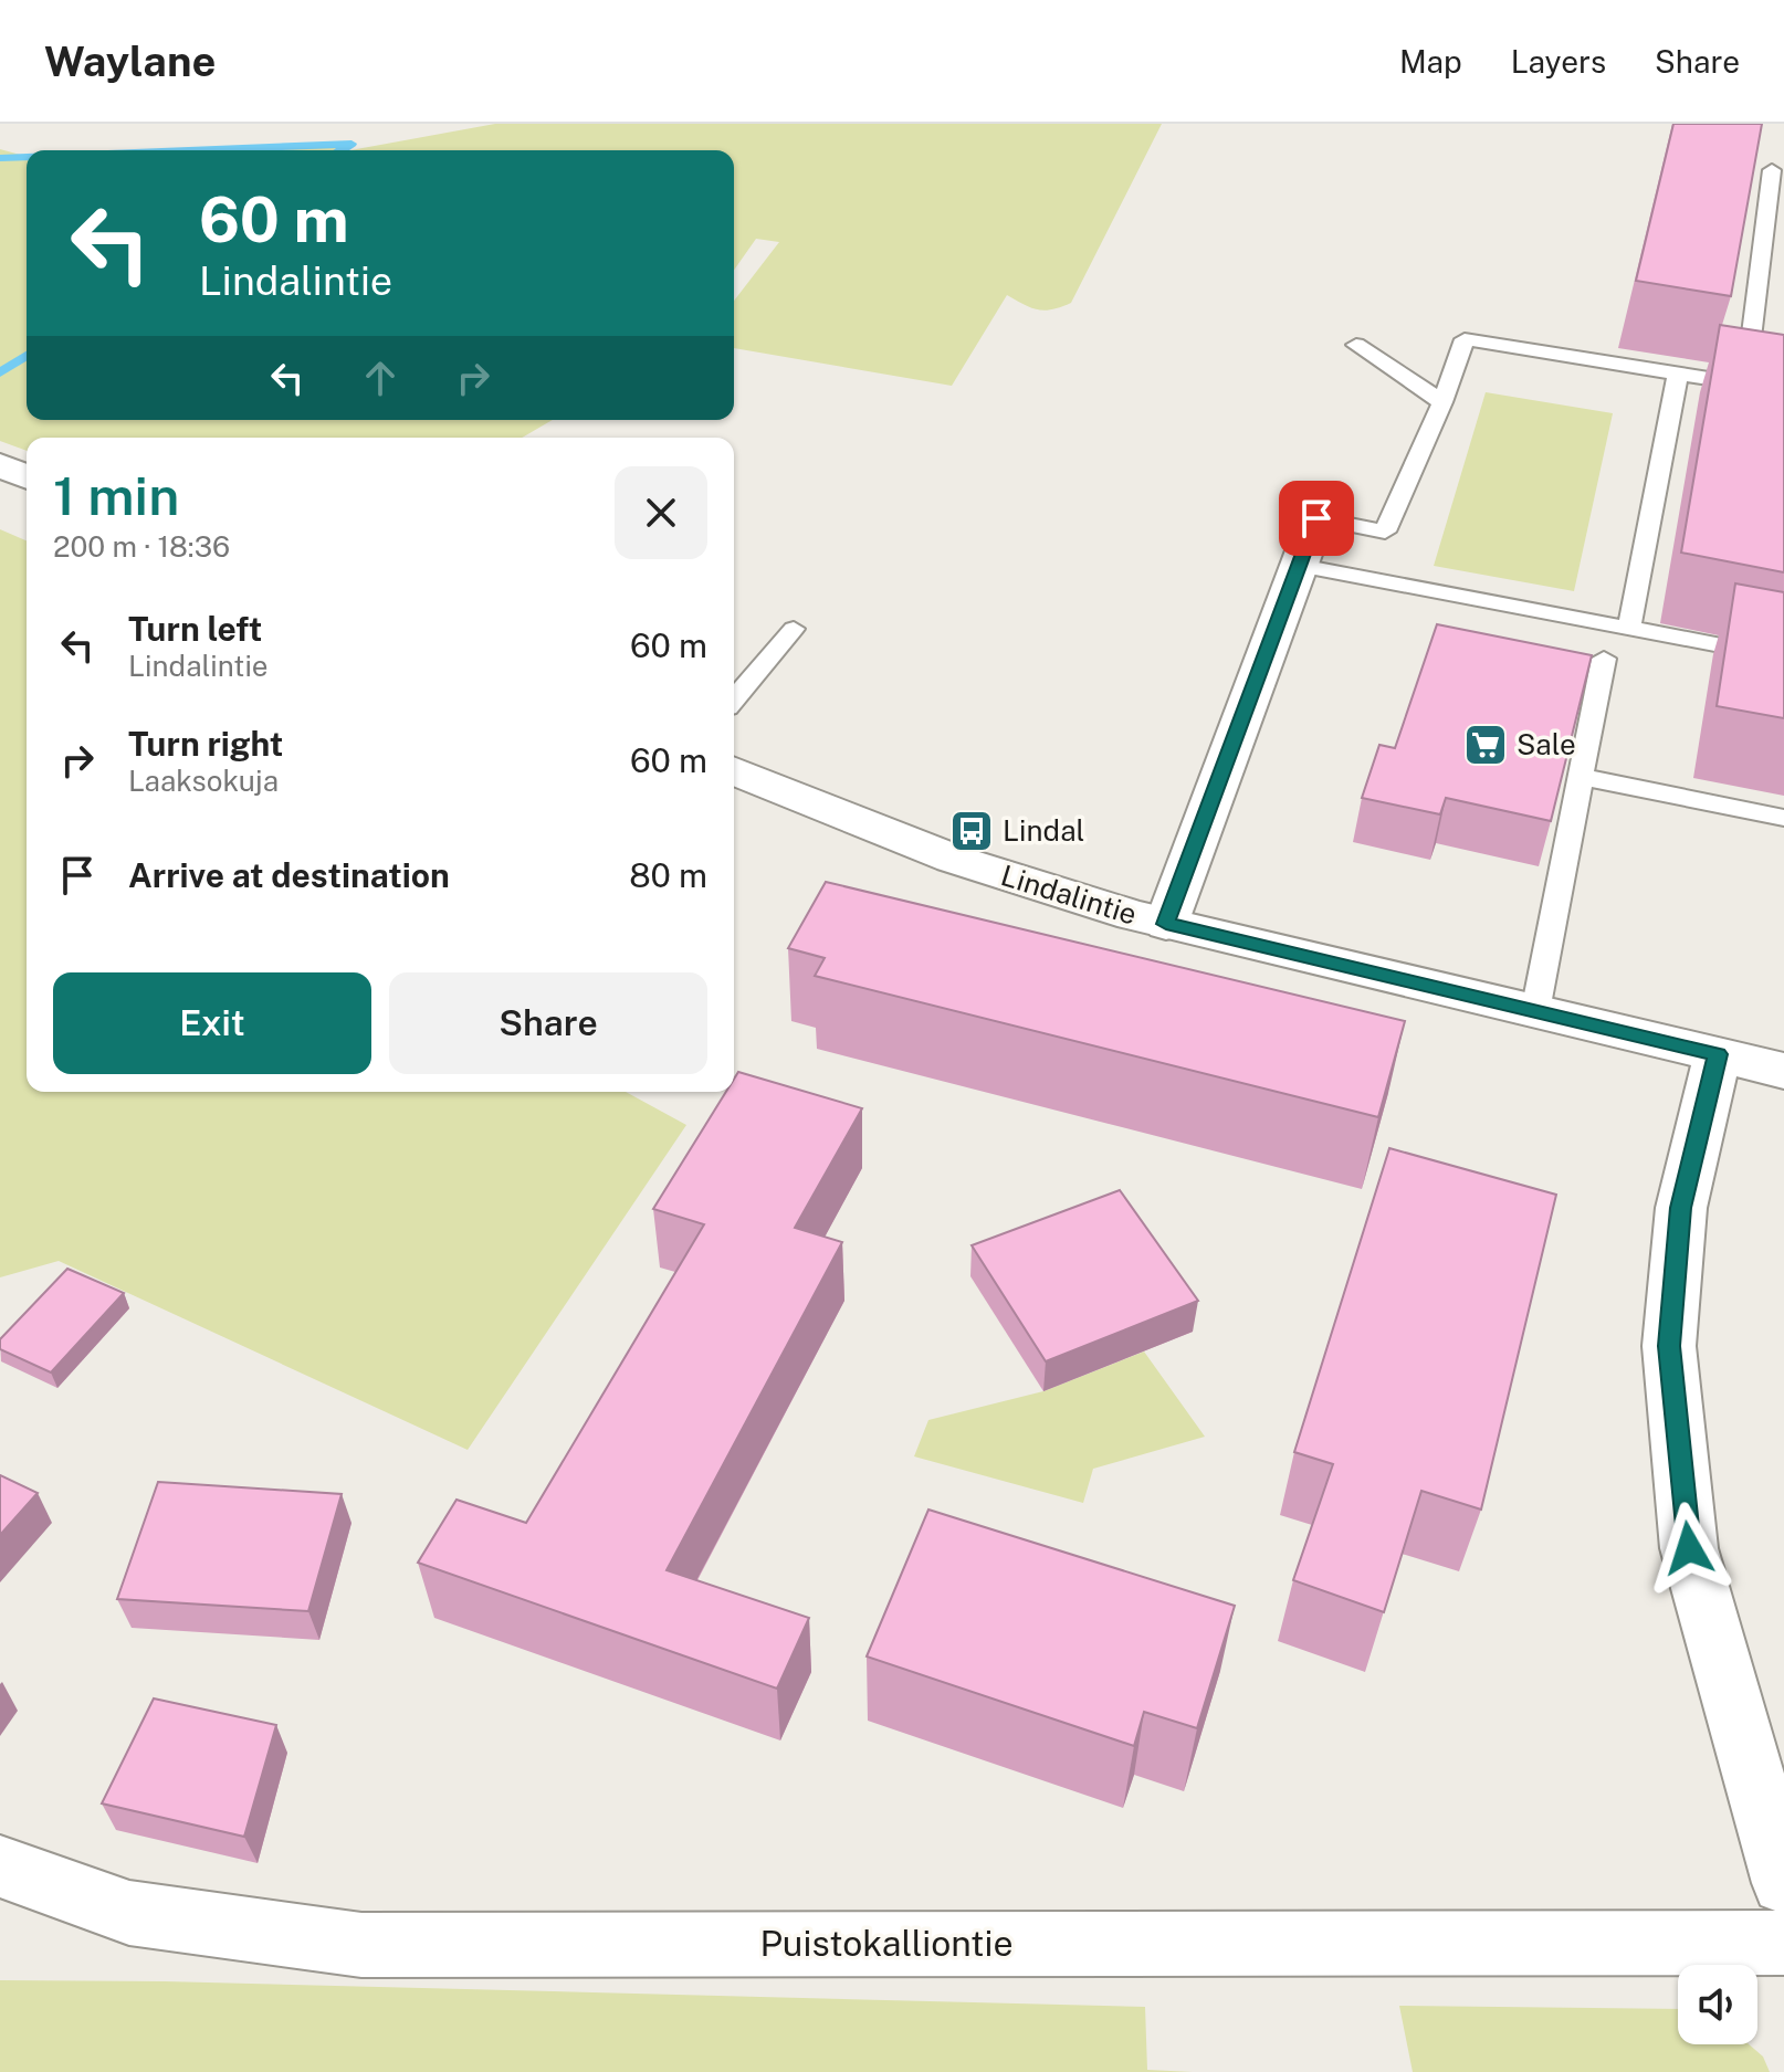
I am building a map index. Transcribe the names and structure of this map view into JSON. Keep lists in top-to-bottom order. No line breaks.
{"streets":{"street":["Lindalintie","Puistokalliontie"]},"places":{"supermarket":["Sale"],"bus stop":["Lindal"]},"page":{"header":"Waylane","nav":["Map","Layers","Share"],"turn":["60 m","Lindalintie"],"heading":["1 min","200 m · 18:36"],"list":[{"name":"Turn left","note":"Lindalintie","value":"60 m"},{"name":"Turn right","note":"Laaksokuja","value":"60 m"},{"name":"Arrive at destination","value":"80 m"}],"buttons":["Exit","Share"]}}
